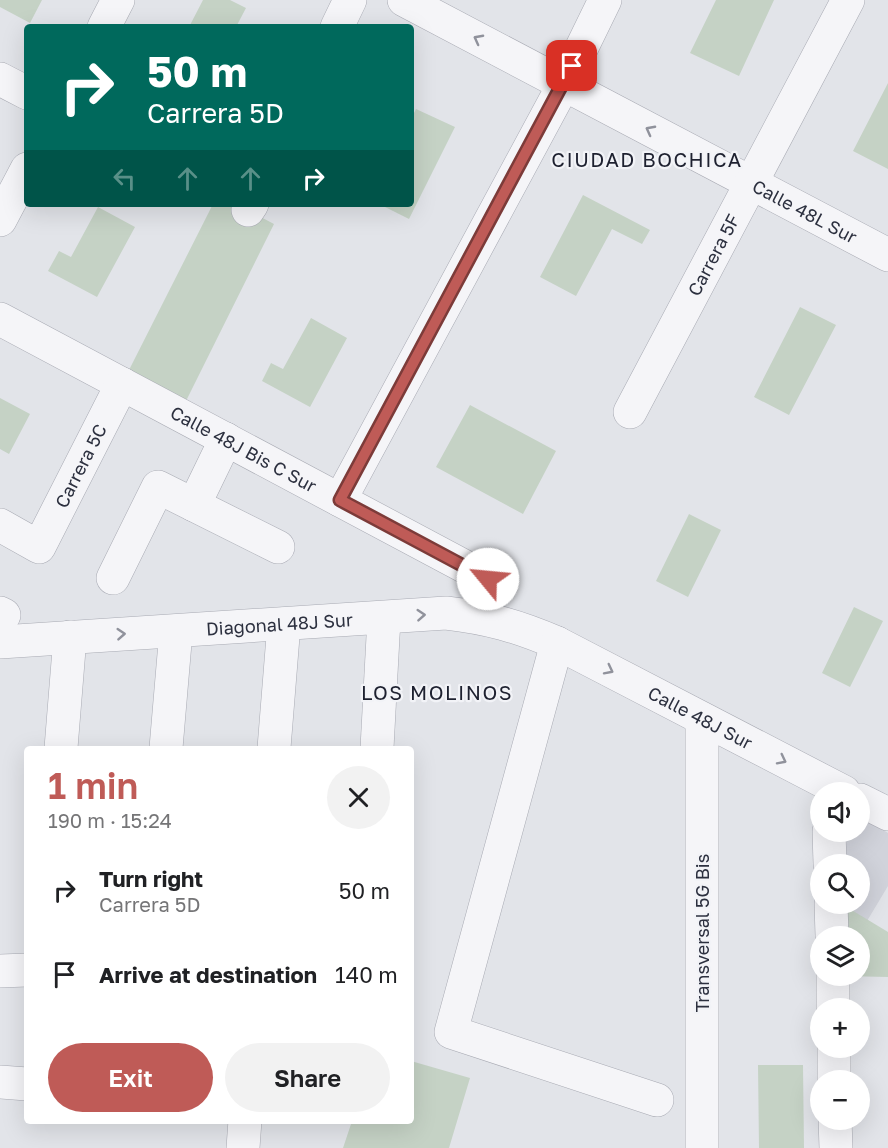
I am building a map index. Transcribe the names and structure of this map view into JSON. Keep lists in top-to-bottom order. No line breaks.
{"streets":{"street":["Calle 48L Sur","Carrera 5F","Calle 48J Bis C Sur","Carrera 5C","Diagonal 48J Sur","Calle 48J Sur","Transversal 5G Bis"]},"crossings":[["Calle 48L Sur","Carrera 5F"],["Calle 48J Bis C Sur","Carrera 5C"],["Diagonal 48J Sur","Calle 48J Sur"],["Calle 48J Sur","Transversal 5G Bis"]],"one_way":["Calle 48L Sur","Diagonal 48J Sur","Calle 48J Sur"],"districts":["CIUDAD BOCHICA","LOS MOLINOS"],"page":{"turn":["50 m","Carrera 5D"],"heading":["1 min","190 m · 15:24"],"map_buttons":["+","−"],"list":[{"name":"Turn right","note":"Carrera 5D","value":"50 m"},{"name":"Arrive at destination","value":"140 m"}],"buttons":["Exit","Share"]}}
